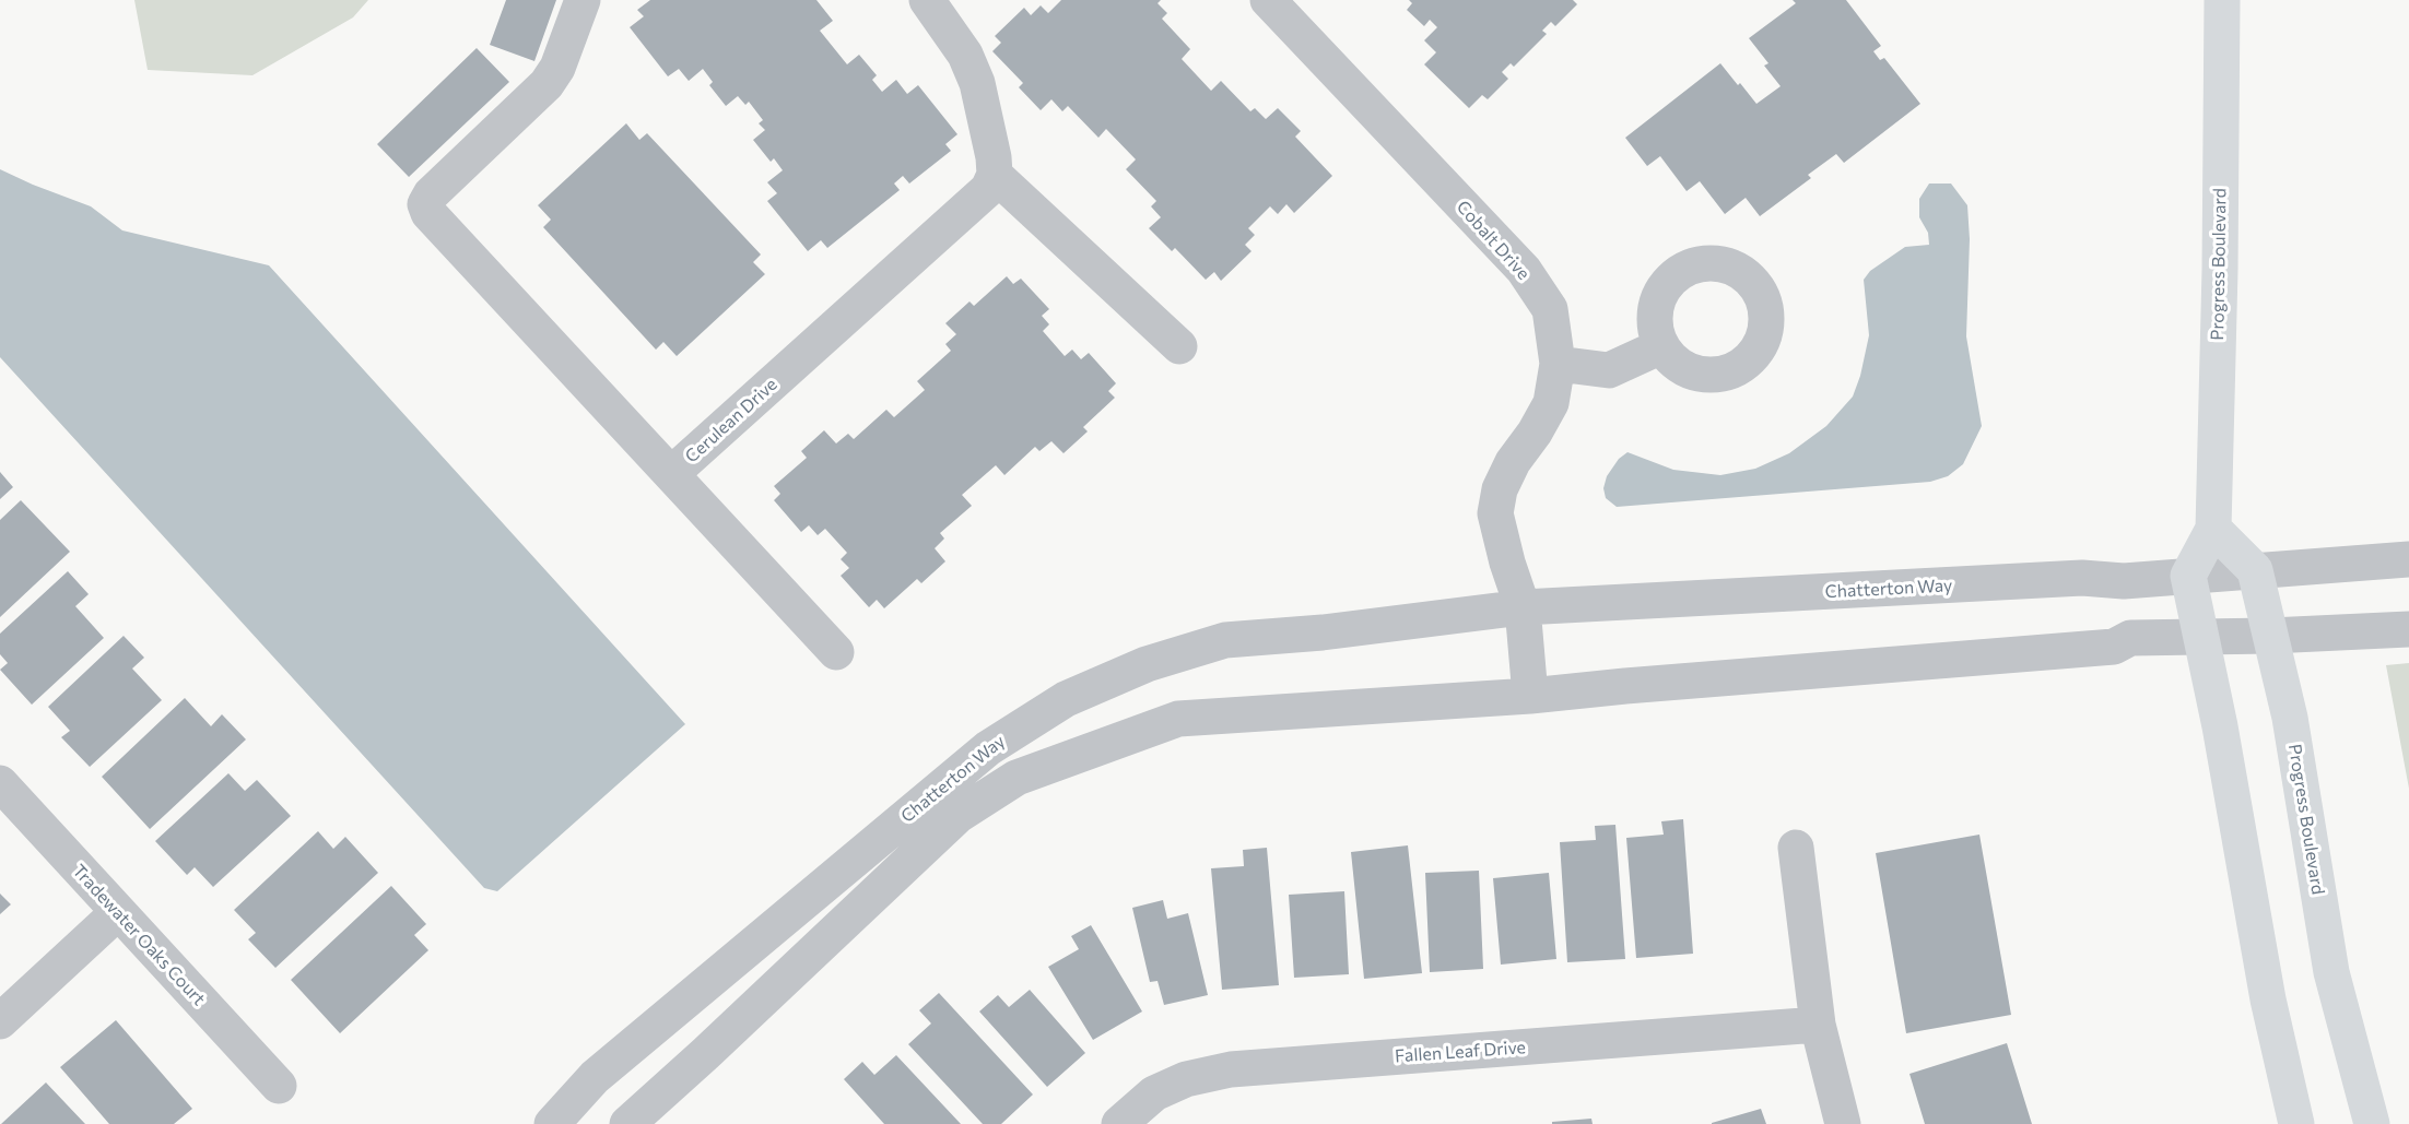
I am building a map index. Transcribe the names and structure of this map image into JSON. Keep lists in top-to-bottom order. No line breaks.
{"streets":{"main road":["Progress Boulevard"],"street":["Cobalt Drive","Cerulean Drive","Chatterton Way","Tradewater Oaks Court","Fallen Leaf Drive"]},"crossings":[["Cobalt Drive","Chatterton Way"],["Progress Boulevard","Chatterton Way"]]}
